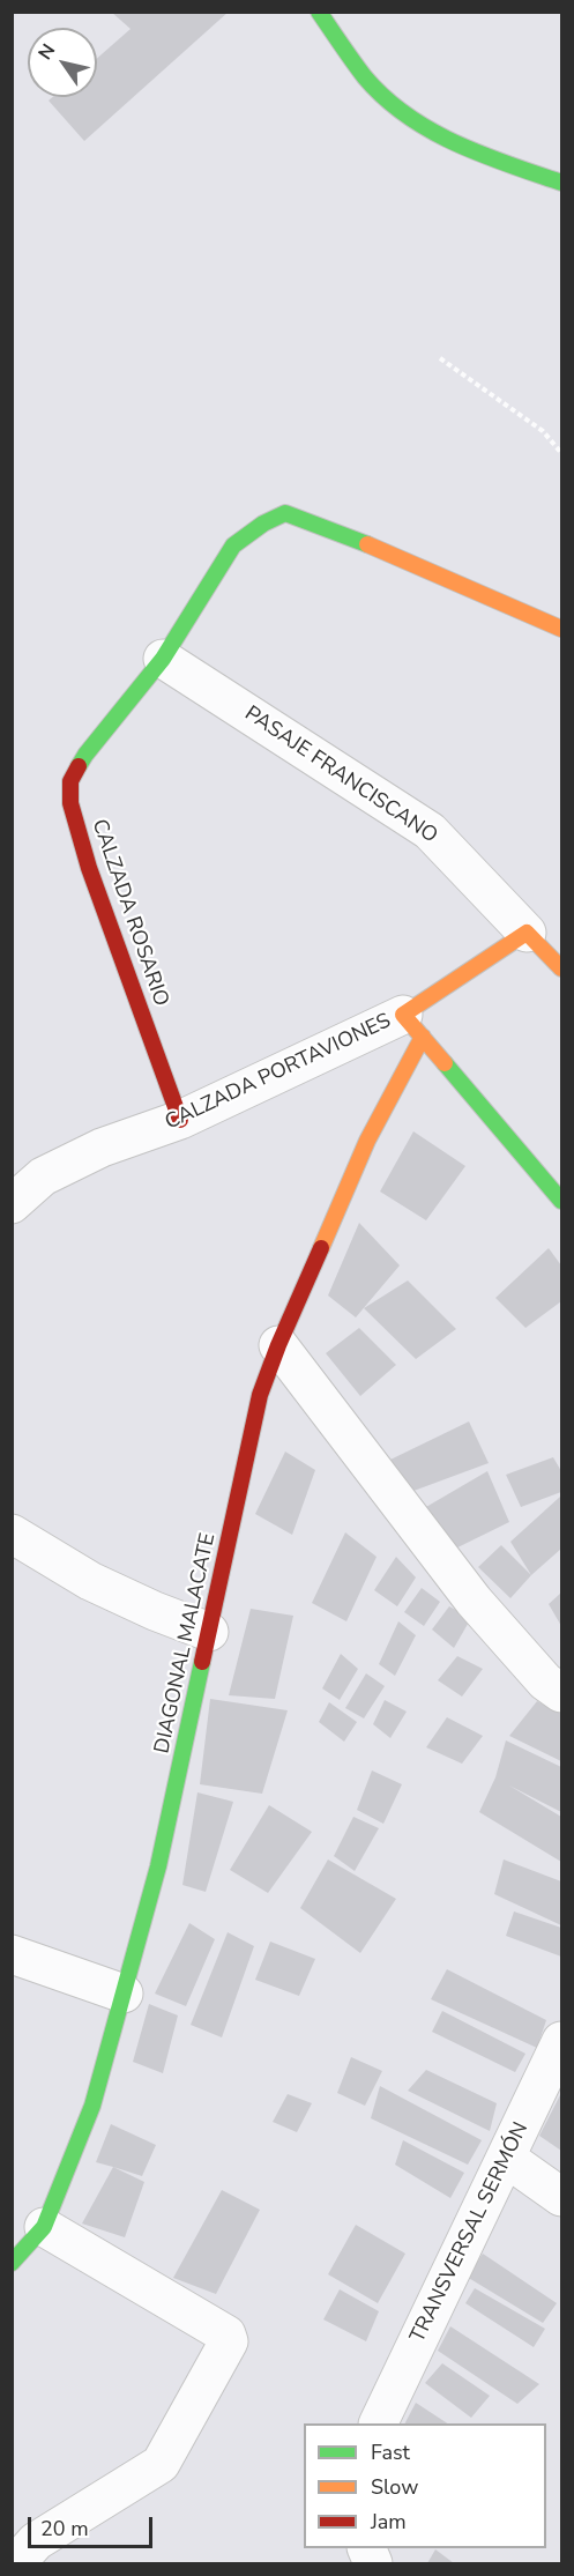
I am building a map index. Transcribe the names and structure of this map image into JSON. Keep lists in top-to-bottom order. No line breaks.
{"streets":{"street":["PASAJE FRANCISCANO","CALZADA ROSARIO","CALZADA PORTAVIONES","DIAGONAL MALACATE","TRANSVERSAL SERMÓN"]},"crossings":[["PASAJE FRANCISCANO","CALZADA ROSARIO"],["PASAJE FRANCISCANO","DIAGONAL MALACATE"],["CALZADA ROSARIO","CALZADA PORTAVIONES"],["CALZADA PORTAVIONES","DIAGONAL MALACATE"]],"legend":["Fast","Slow","Jam"],"scale_bar":"20 m","north":"top left"}
